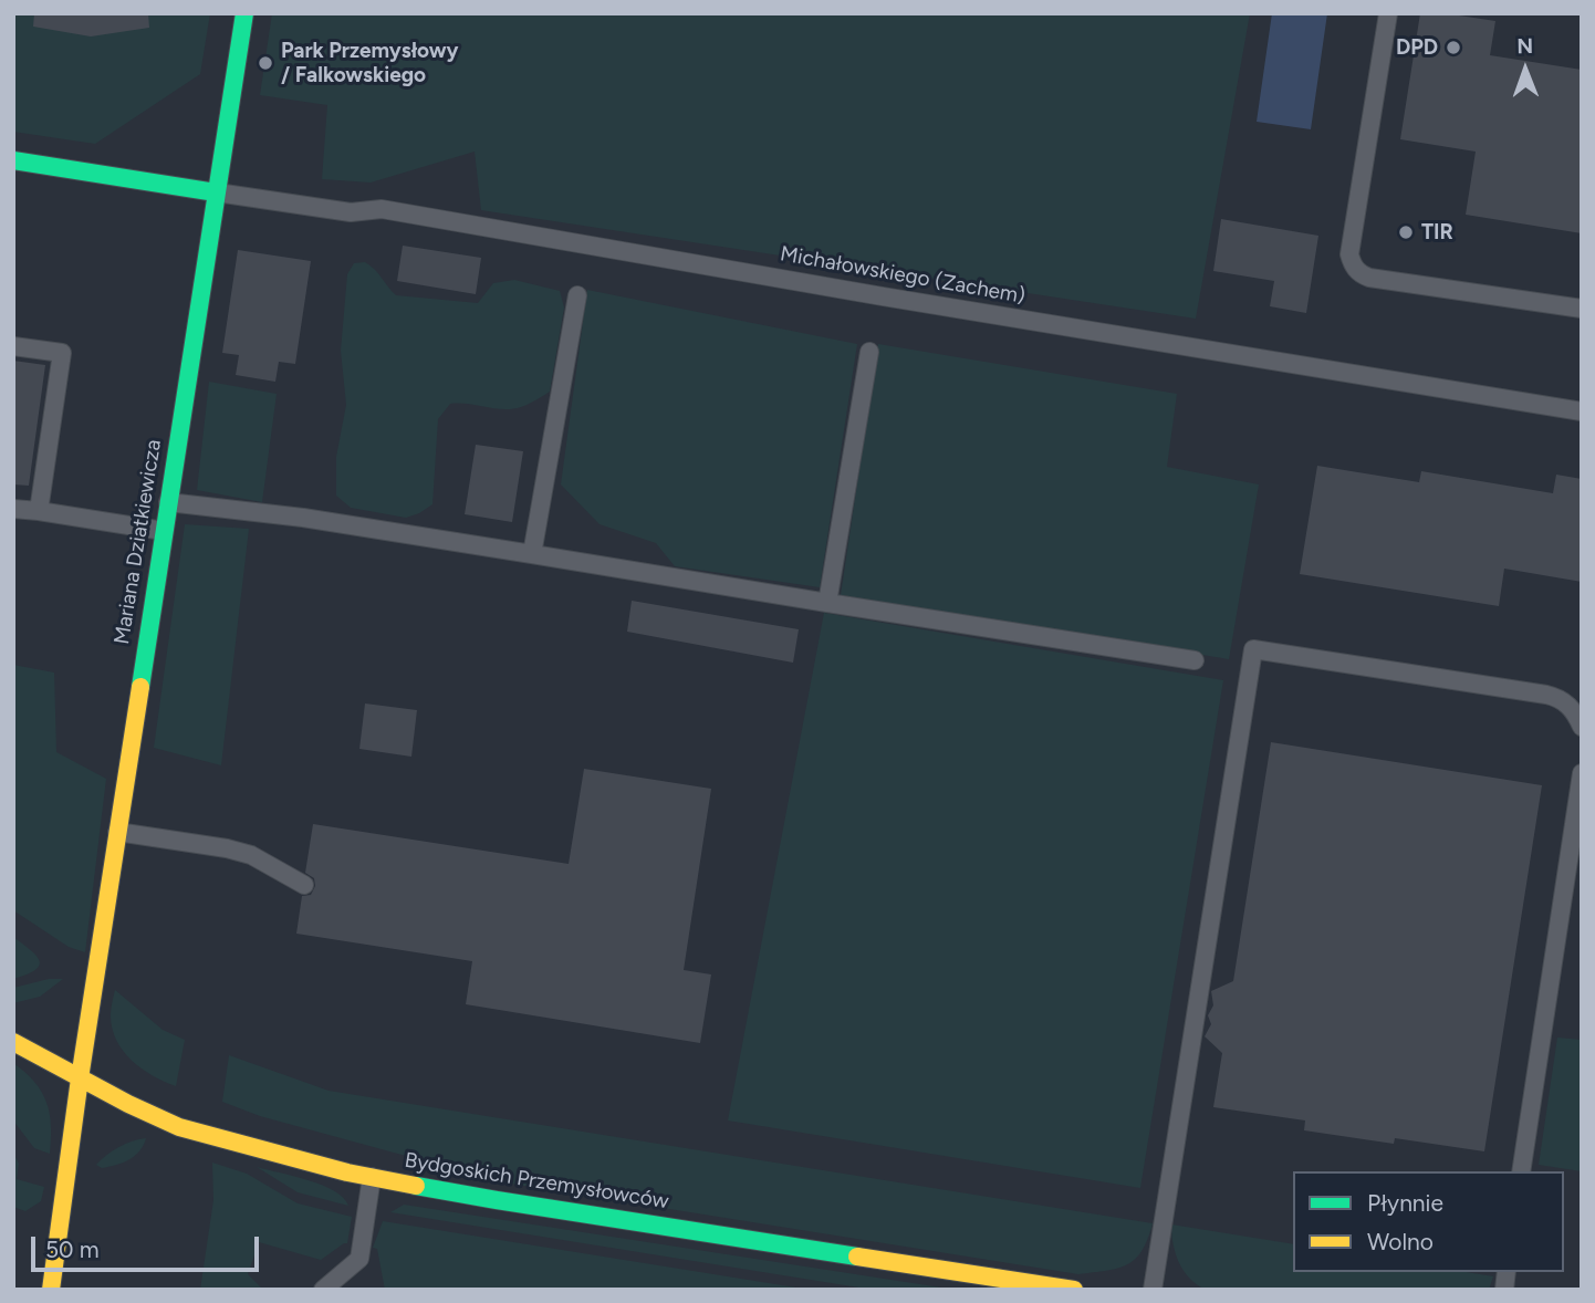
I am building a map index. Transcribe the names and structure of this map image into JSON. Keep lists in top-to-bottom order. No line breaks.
{"streets":{"street":["Mariana Dziatkiewicza","Bydgoskich Przemysłowców"],"lane":["Michałowskiego (Zachem)"]},"crossings":[["Michałowskiego (Zachem)","Mariana Dziatkiewicza"],["Mariana Dziatkiewicza","Bydgoskich Przemysłowców"]],"places":["DPD","Park Przemysłowy / Falkowskiego","TIR"],"legend":["Płynnie","Wolno"],"scale_bar":"50 m","north":"top"}
